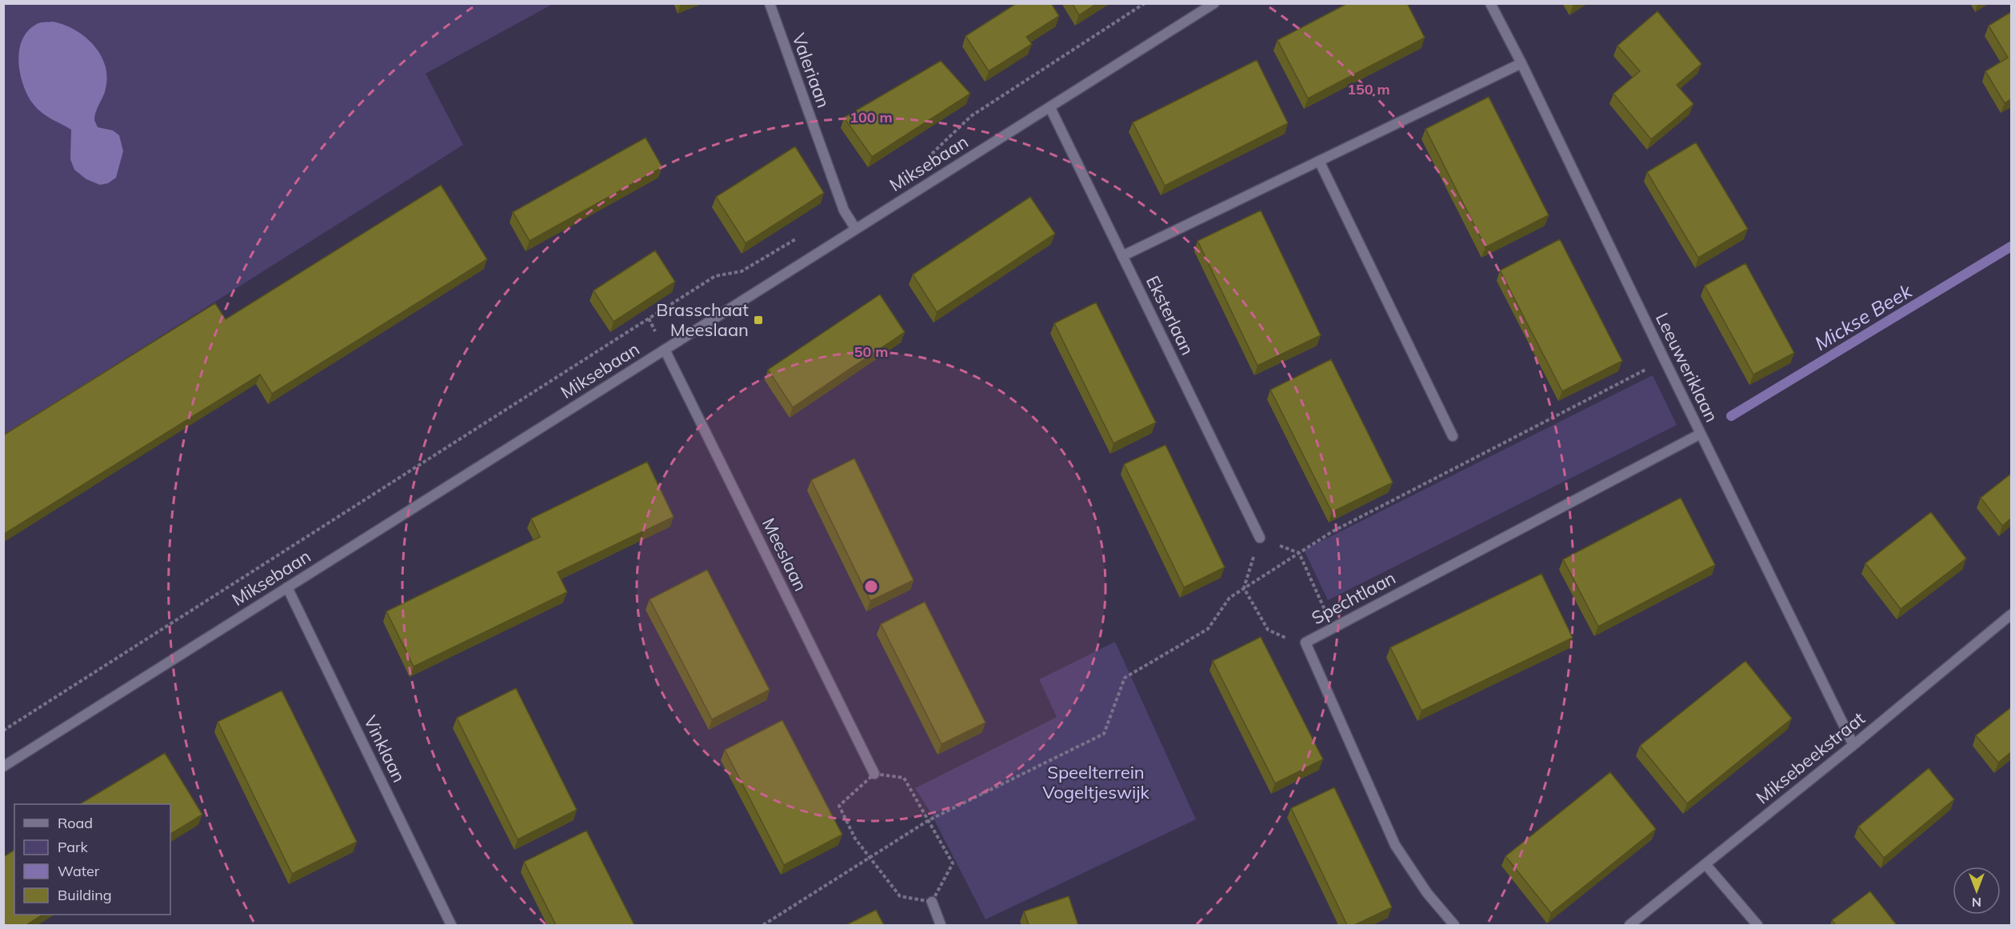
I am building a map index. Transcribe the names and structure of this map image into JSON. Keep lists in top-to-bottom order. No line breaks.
{"streets":{"street":["Valeriaan","Miksebaan","Eksterlaan","Leeuweriklaan","Meeslaan","Spechtlaan","Vinklaan","Miksebeekstraat"]},"crossings":[["Valeriaan","Miksebaan"],["Miksebaan","Eksterlaan"],["Miksebaan","Meeslaan"],["Miksebaan","Vinklaan"],["Leeuweriklaan","Spechtlaan"],["Leeuweriklaan","Miksebeekstraat"]],"water":["Mickse Beek"],"parks":["Speelterrein Vogeltjeswijk"],"places":{"transit":["Brasschaat Meeslaan"]},"legend":["Road","Park","Water","Building"],"north":"bottom","rings":["150 m","100 m","50 m"]}
